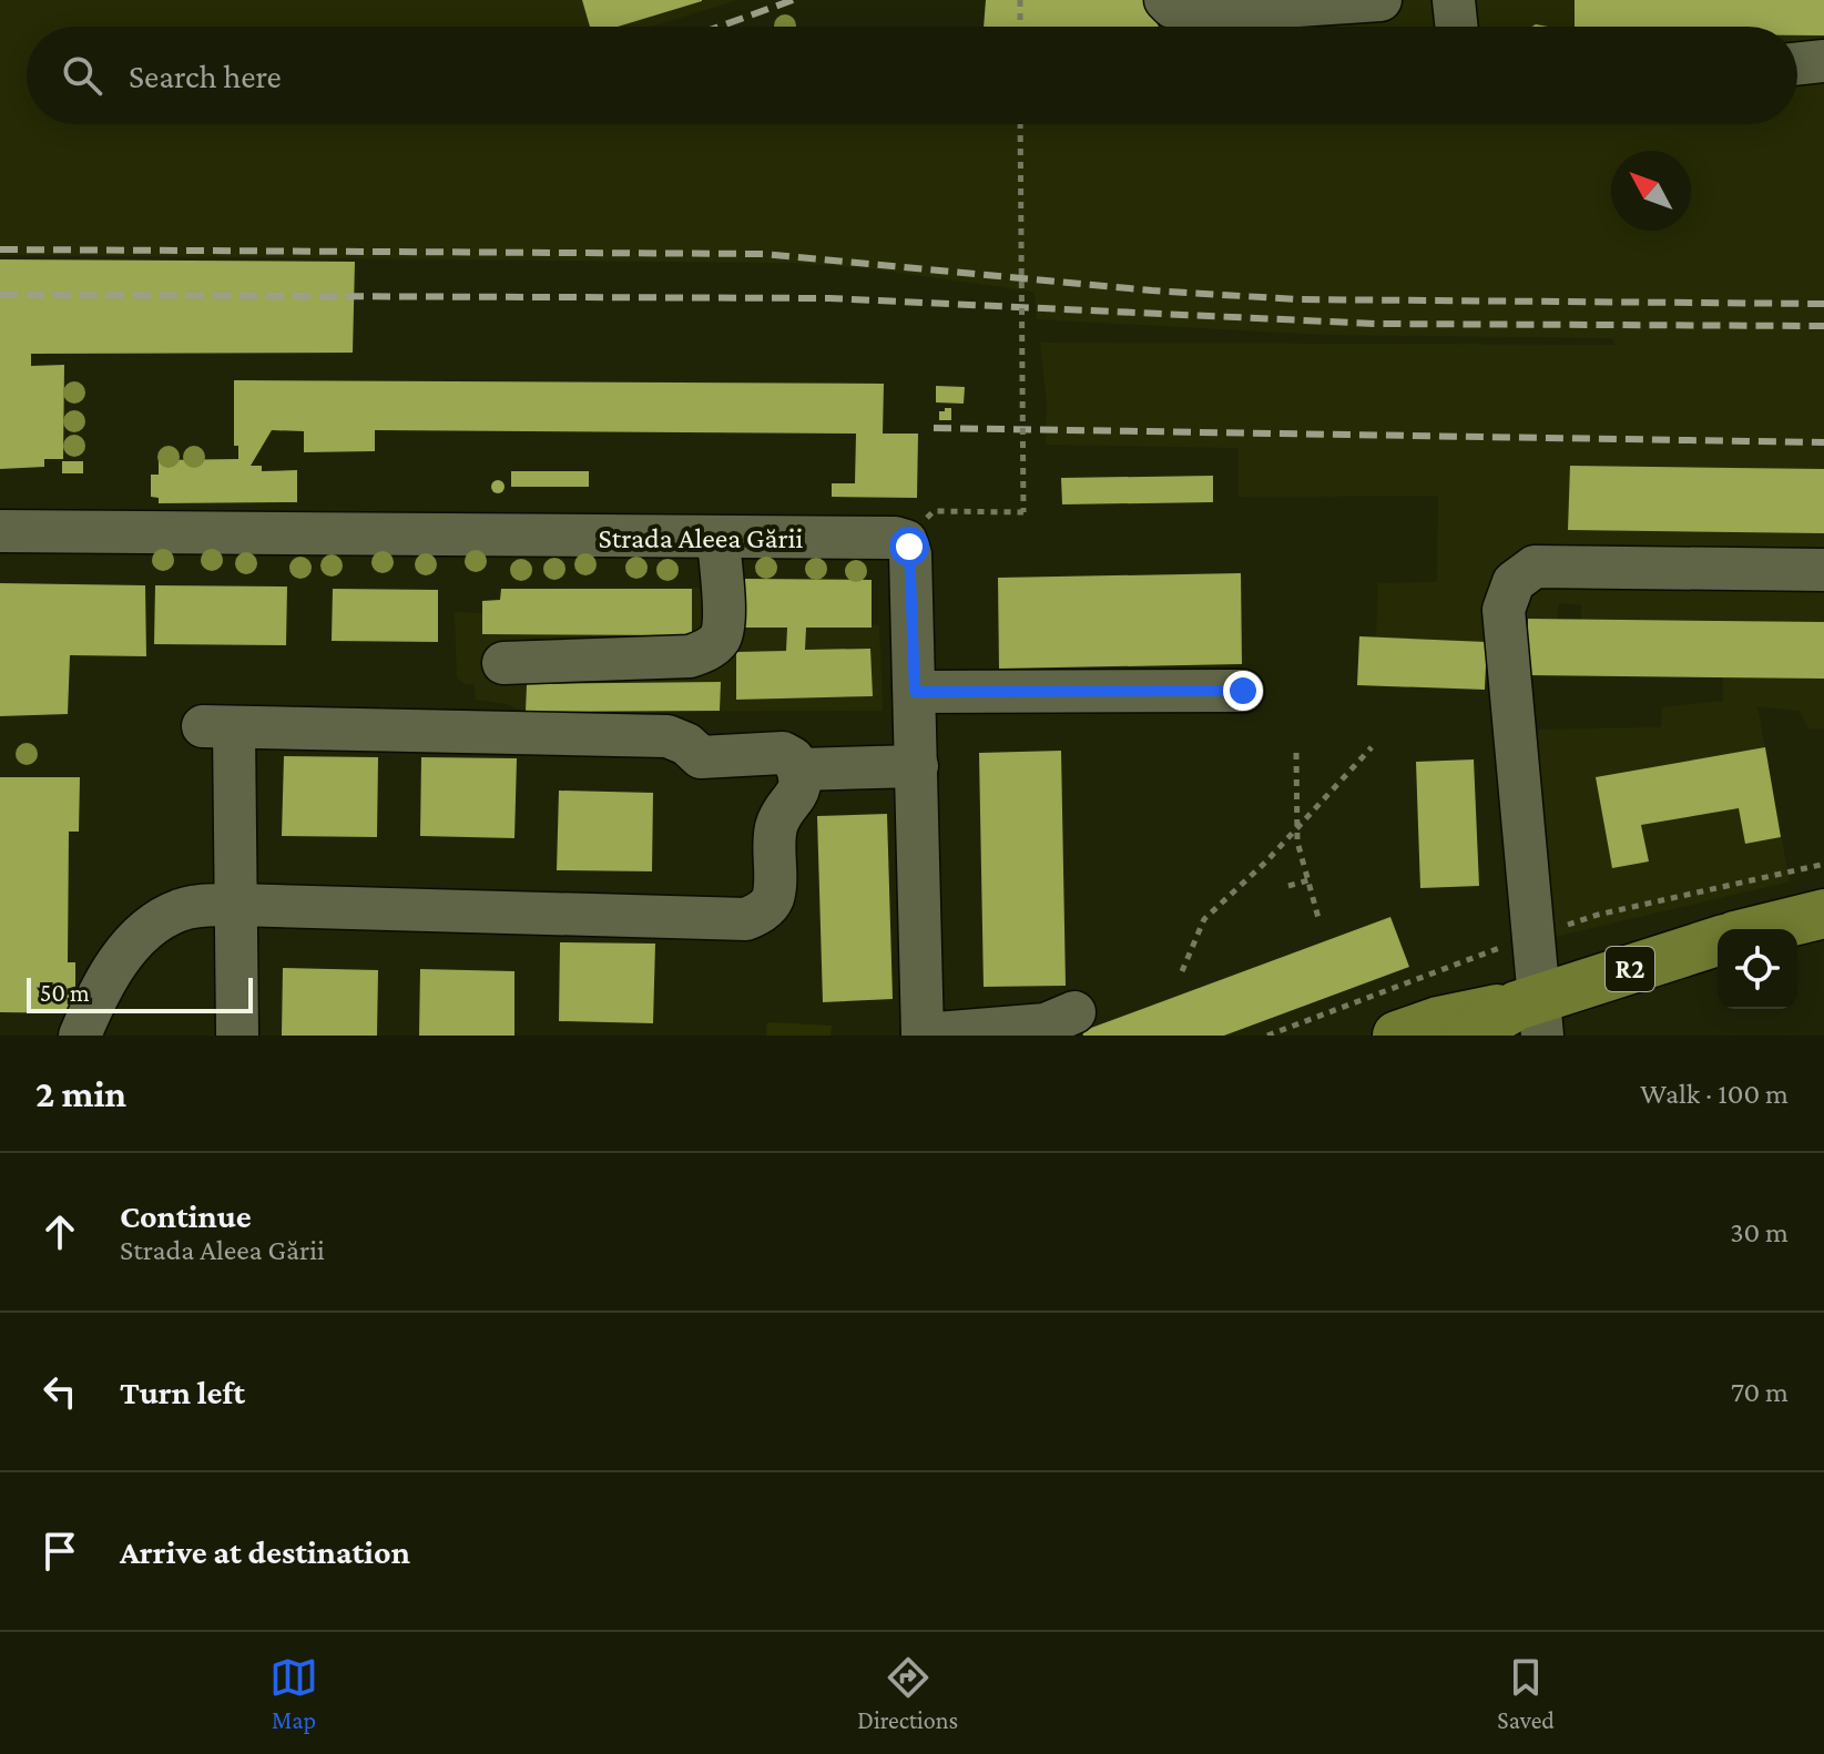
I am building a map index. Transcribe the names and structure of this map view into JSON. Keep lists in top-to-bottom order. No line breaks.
{"streets":{"main road":["R2"],"street":["Strada Aleea Gării"]},"scale_bar":"50 m","north":"top left","page":{"search":"Search here","scale":"50 m","heading":["2 min","Walk · 100 m"],"list":[["Continue","Strada Aleea Gării","30 m"],["Turn left","70 m"],"Arrive at destination"],"nav":["Map","Directions","Saved"]}}
